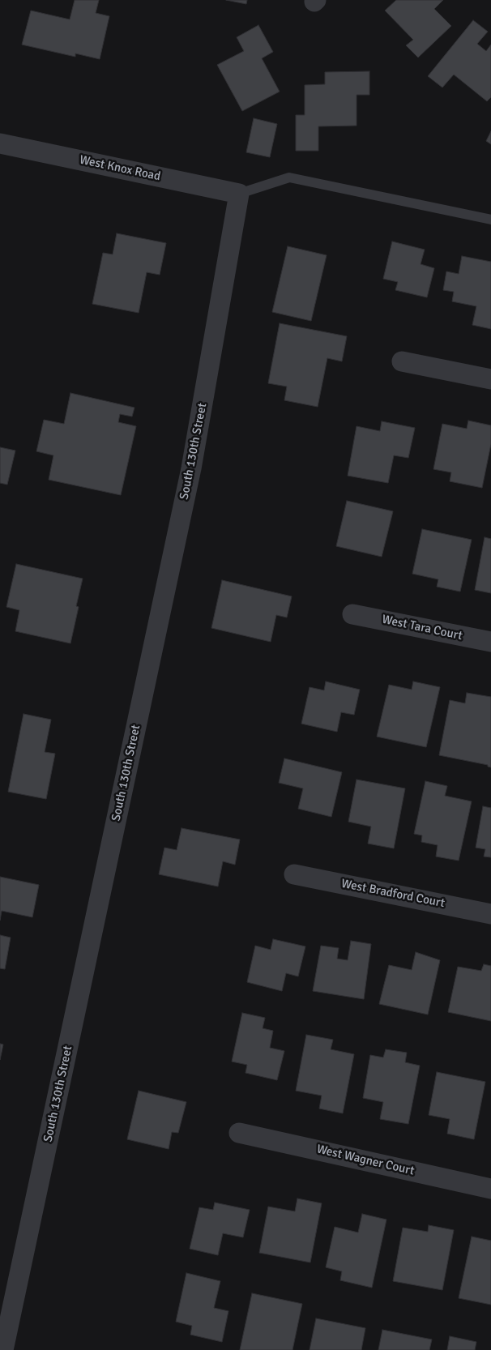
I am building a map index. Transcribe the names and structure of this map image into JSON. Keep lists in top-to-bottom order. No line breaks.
{"streets":{"street":["West Knox Road","South 130th Street","West Tara Court","West Bradford Court","West Wagner Court"]},"crossings":[["West Knox Road","South 130th Street"]]}
